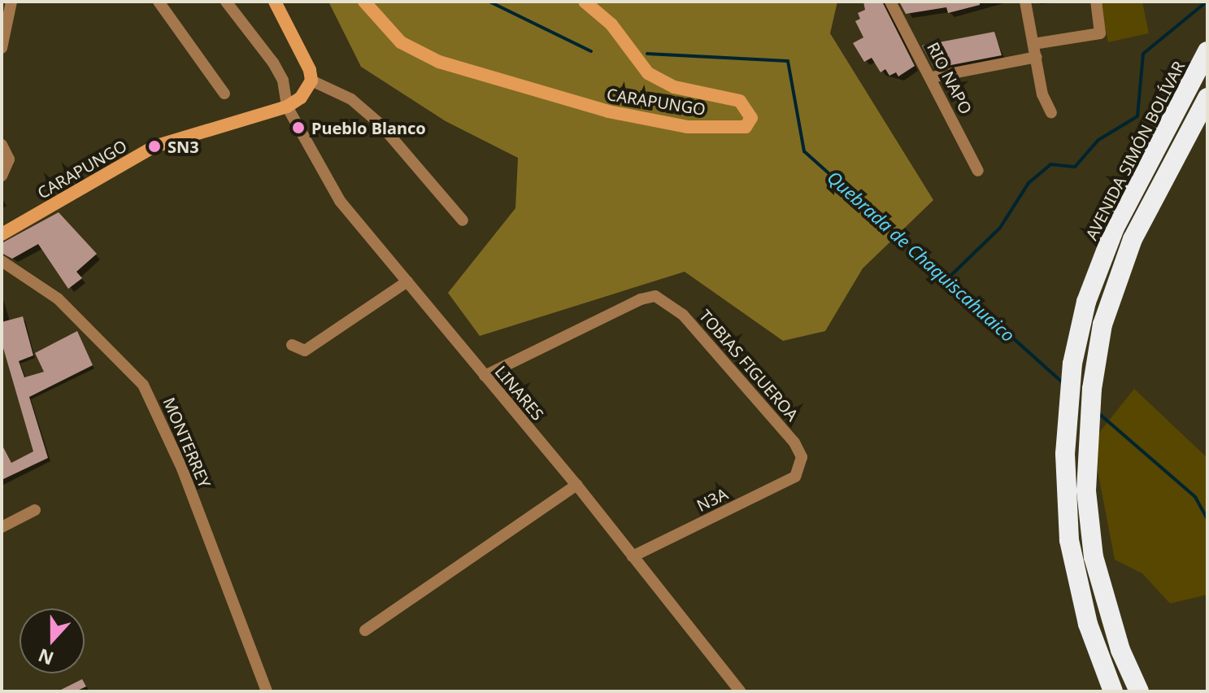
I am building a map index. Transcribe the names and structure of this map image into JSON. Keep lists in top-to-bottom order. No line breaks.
{"streets":{"highway":["AVENIDA SIMÓN BOLÍVAR"],"street":["RIO NAPO","CARAPUNGO","TOBIAS FIGUEROA","LINARES","MONTERREY","N3A"]},"crossings":[["CARAPUNGO","LINARES"],["TOBIAS FIGUEROA","LINARES"],["TOBIAS FIGUEROA","N3A"],["LINARES","N3A"]],"water":["Quebrada de Chaquiscahuaico"],"places":["Pueblo Blanco","SN3"],"north":"bottom"}
